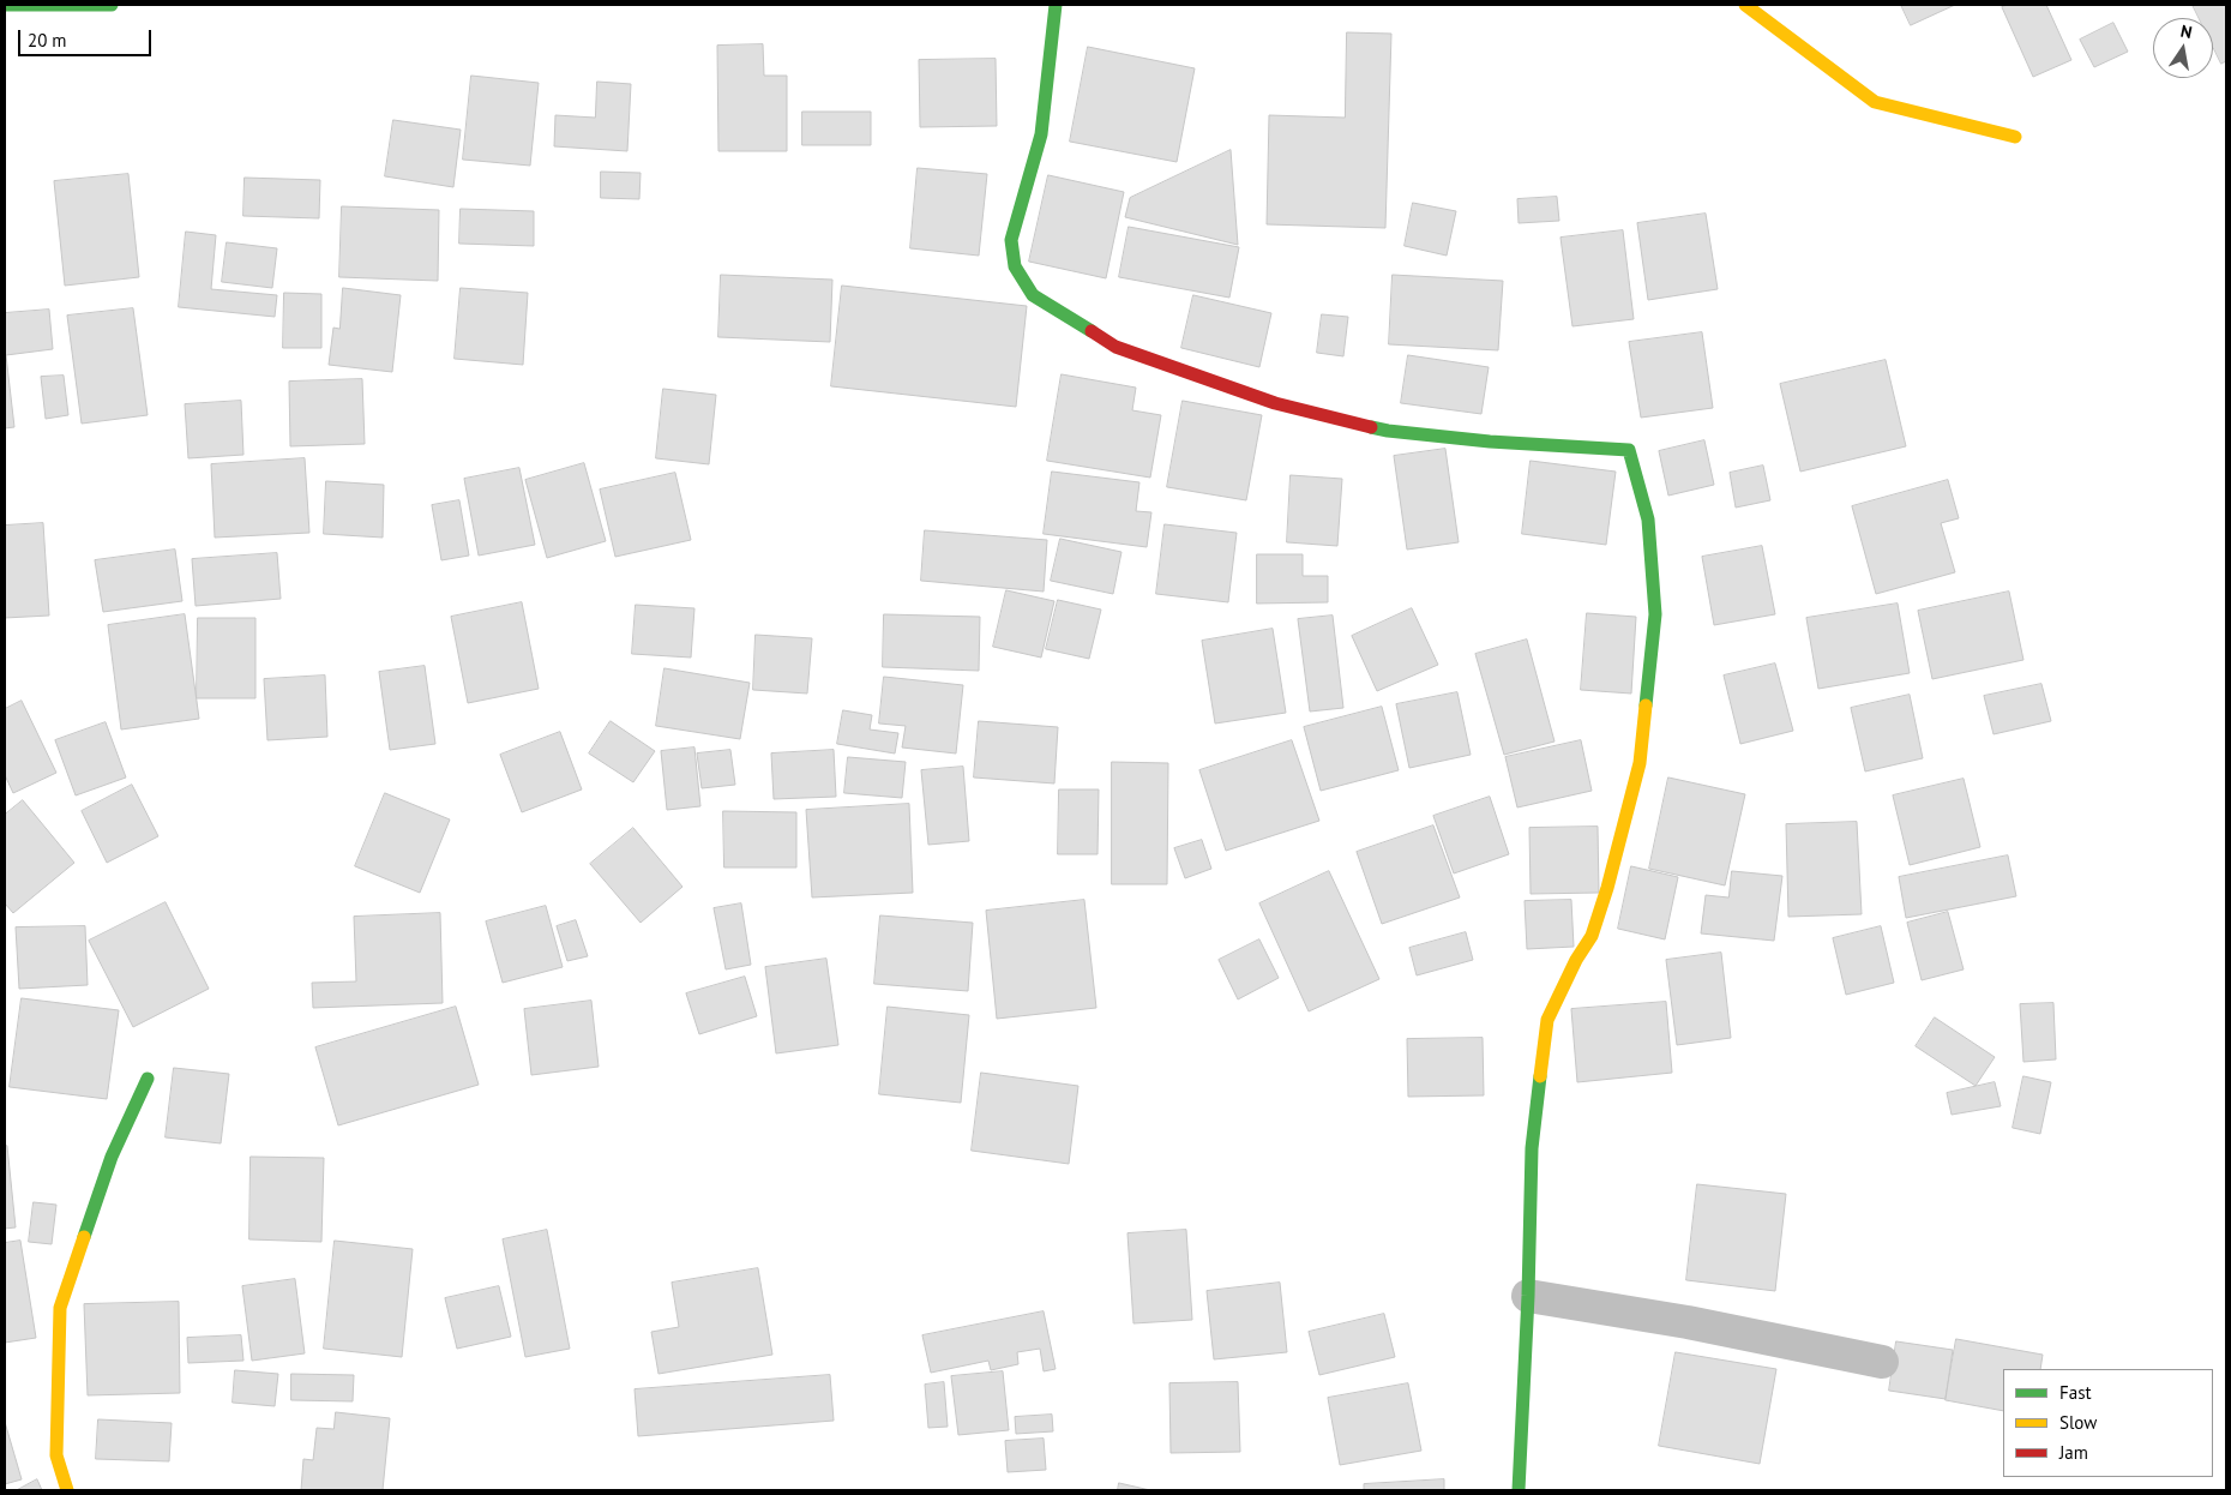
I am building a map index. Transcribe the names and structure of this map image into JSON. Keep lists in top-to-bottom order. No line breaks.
{"legend":["Fast","Slow","Jam"],"scale_bar":"20 m","north":"top"}
